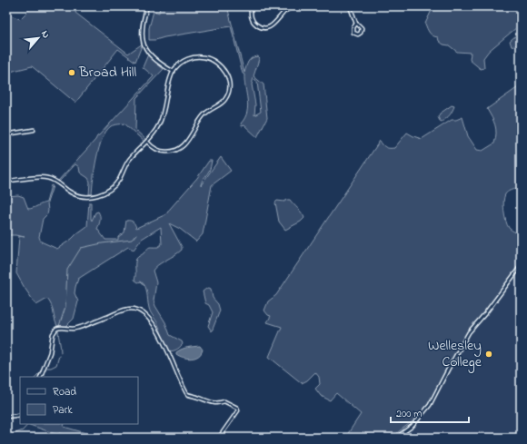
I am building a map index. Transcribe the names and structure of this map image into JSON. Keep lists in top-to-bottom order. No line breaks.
{"places":["Broad Hill","Wellesley College"],"legend":["Road","Park"],"scale_bar":"200 m","north":"top right"}
